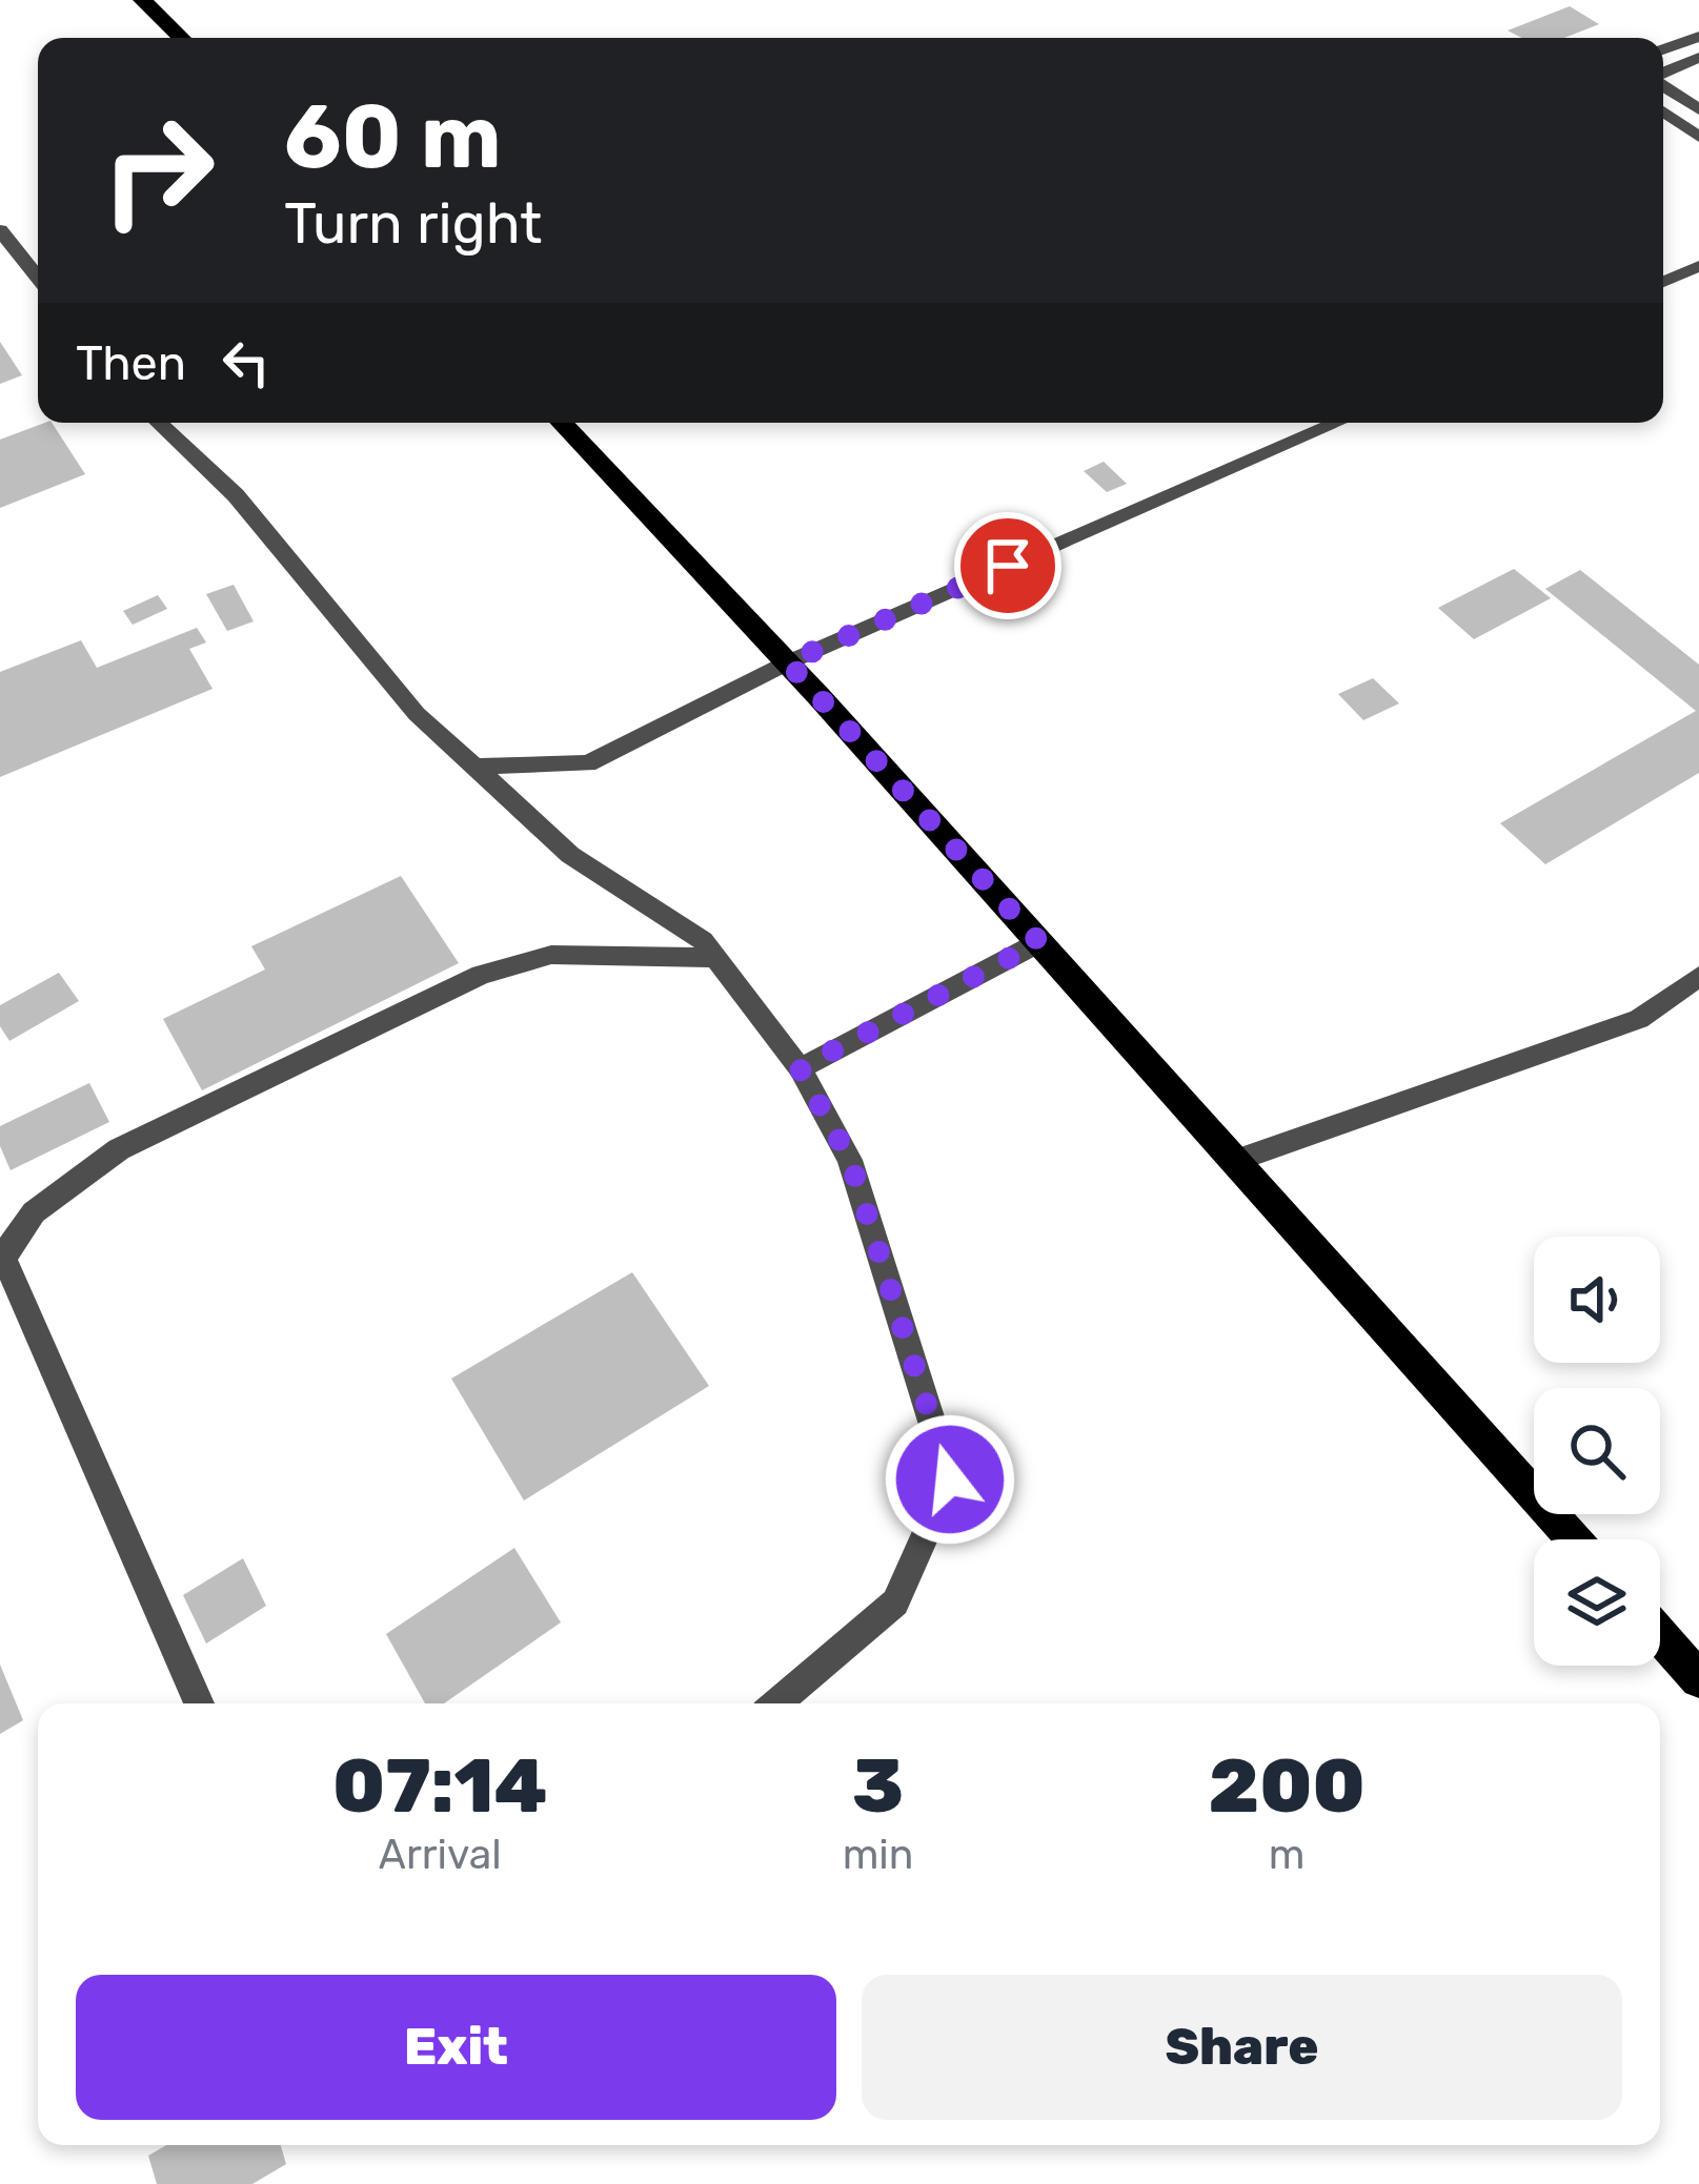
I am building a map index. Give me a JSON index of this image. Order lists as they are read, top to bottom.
{
  "page": {
    "turn": ["60 m", "Turn right"],
    "then": "Then",
    "eta": [
      "07:14",
      "Arrival",
      "3",
      "min",
      "200",
      "m"
    ],
    "buttons": ["Exit", "Share"]
  }
}
